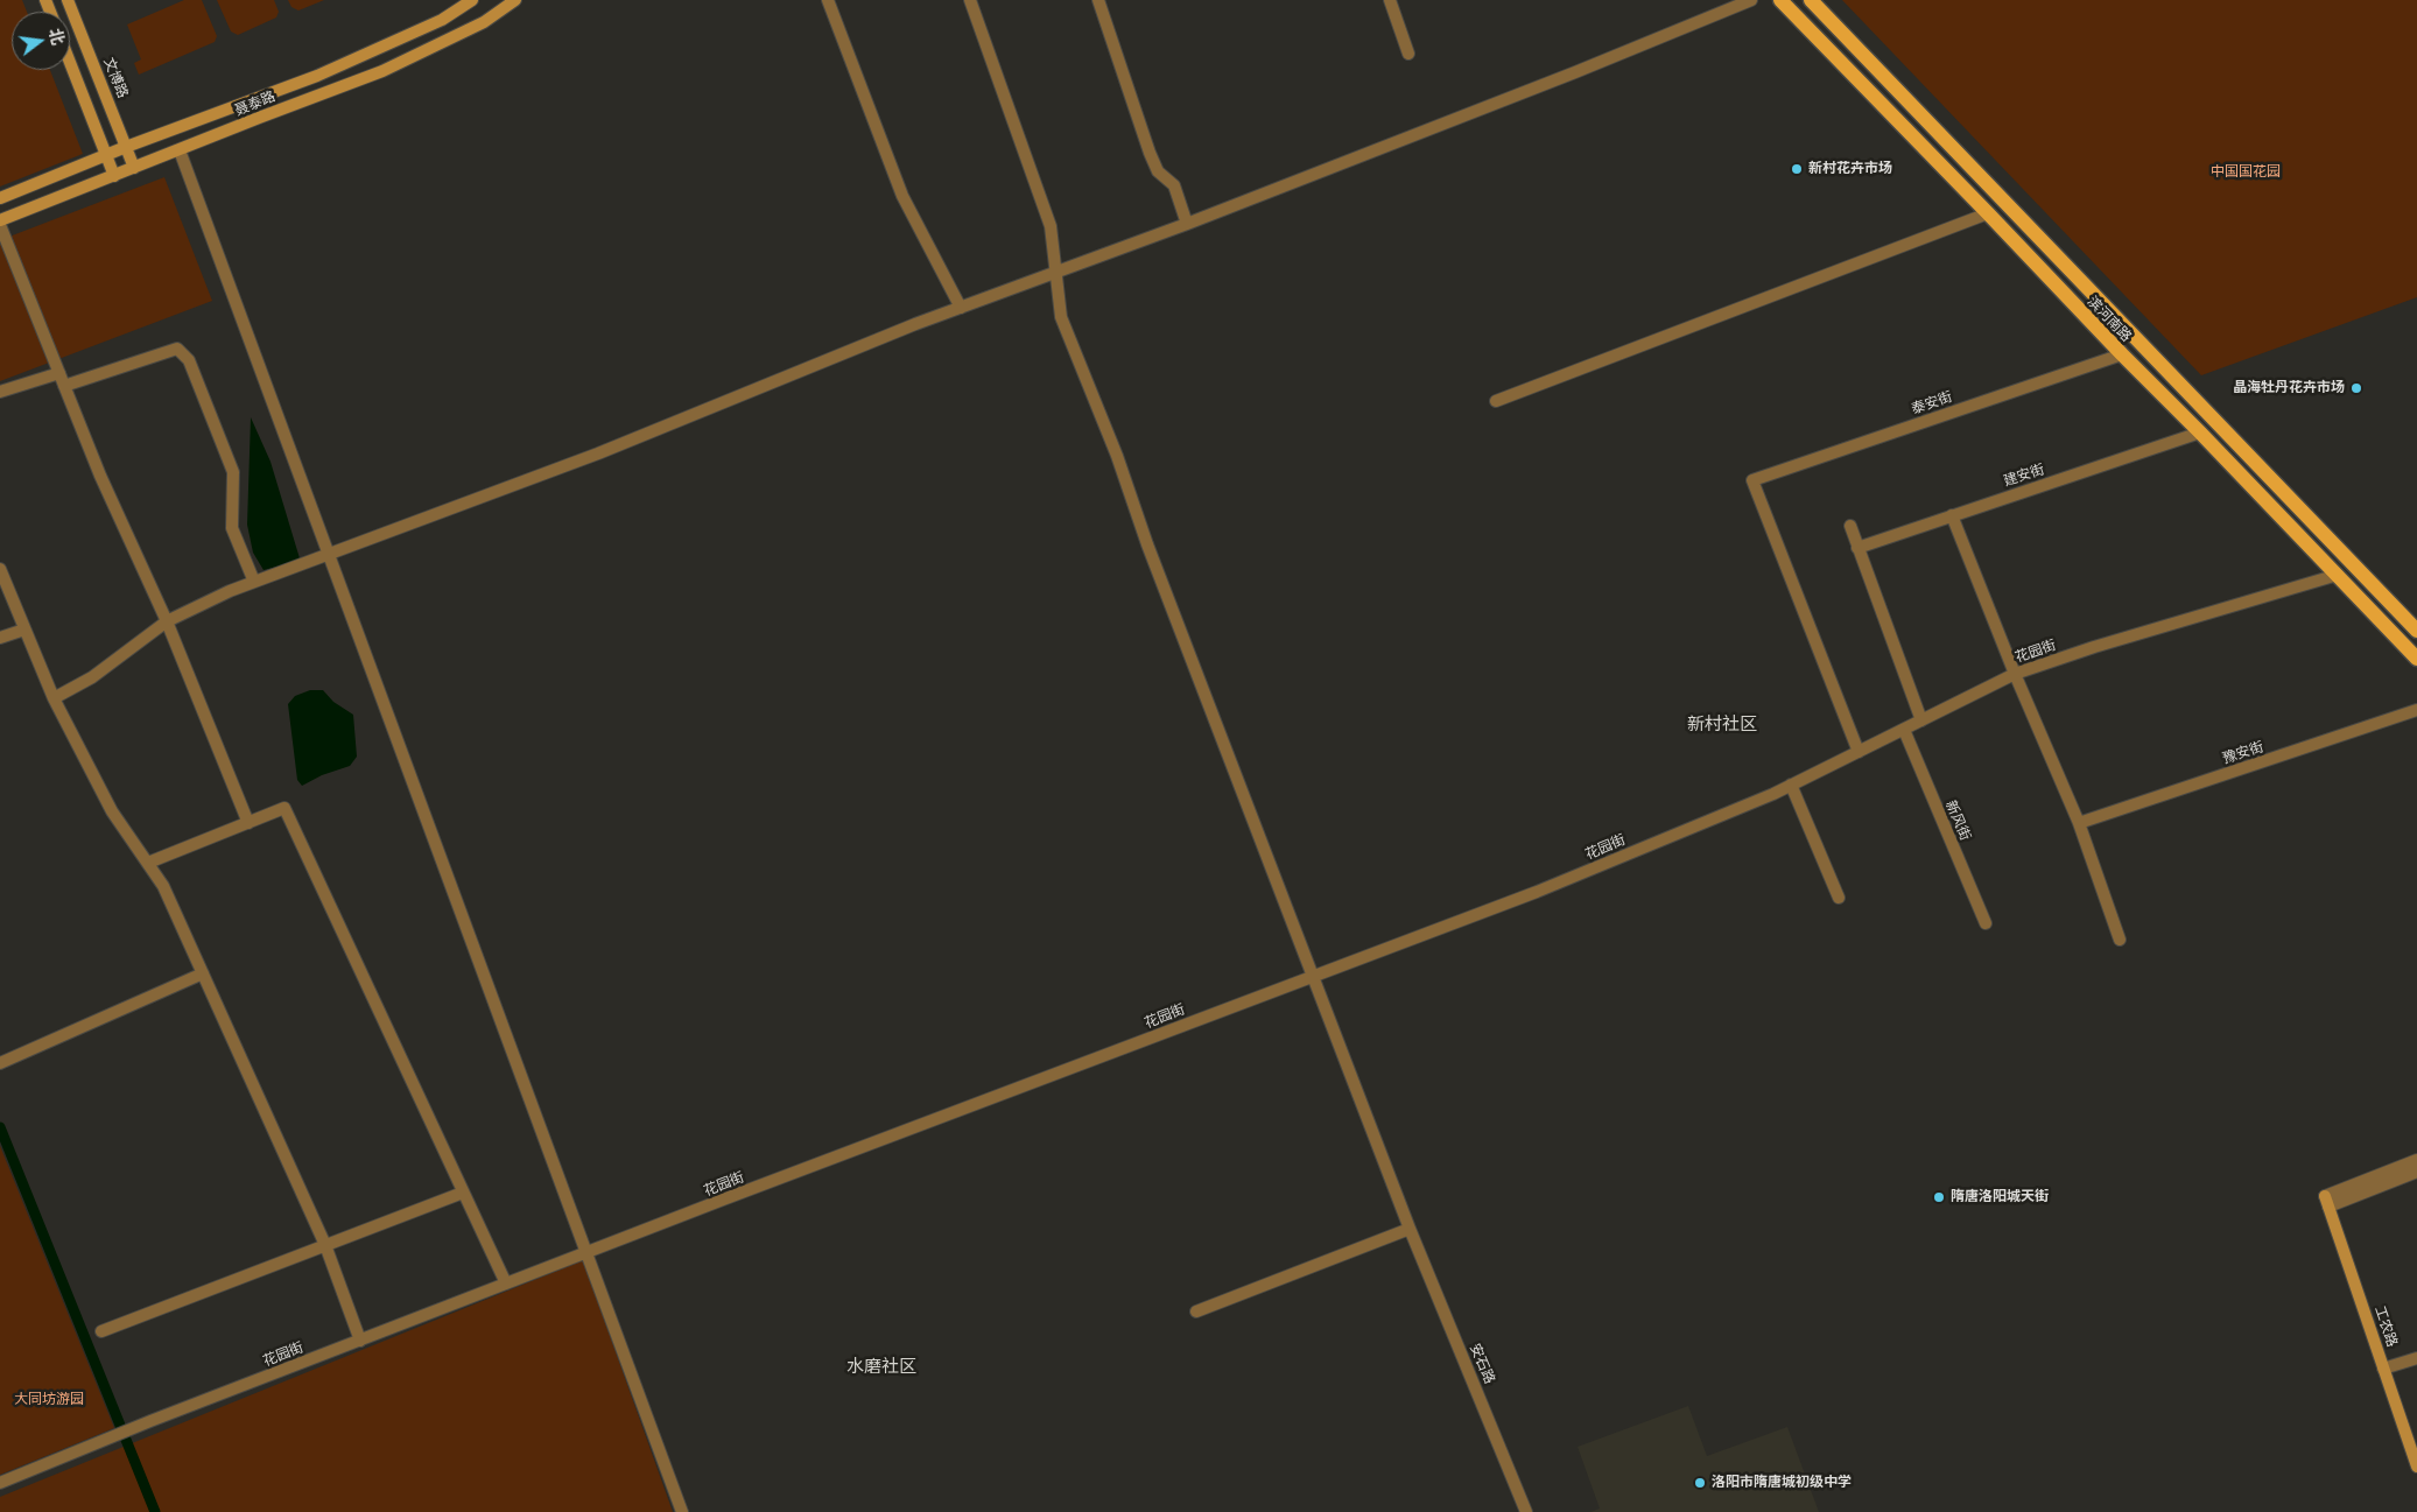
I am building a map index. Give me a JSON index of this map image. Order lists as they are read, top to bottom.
{
  "streets": {
    "main road": [
      "文博路",
      "聂泰路",
      "滨河南路",
      "工农路"
    ],
    "street": [
      "泰安街",
      "建安街",
      "花园街",
      "豫安街",
      "新风街",
      "安石路"
    ]
  },
  "crossings": [
    ["文博路", "聂泰路"],
    ["滨河南路", "泰安街"],
    ["滨河南路", "建安街"],
    ["滨河南路", "花园街"],
    ["泰安街", "花园街"],
    ["花园街", "新风街"],
    ["花园街", "安石路"]
  ],
  "districts": ["新村社区", "水磨社区"],
  "parks": ["中国国花园", "大同坊游园"],
  "places": [
    "新村花卉市场",
    "晶海牡丹花卉市场",
    "隋唐洛阳城天街",
    "洛阳市隋唐城初级中学"
  ],
  "north": "right"
}
